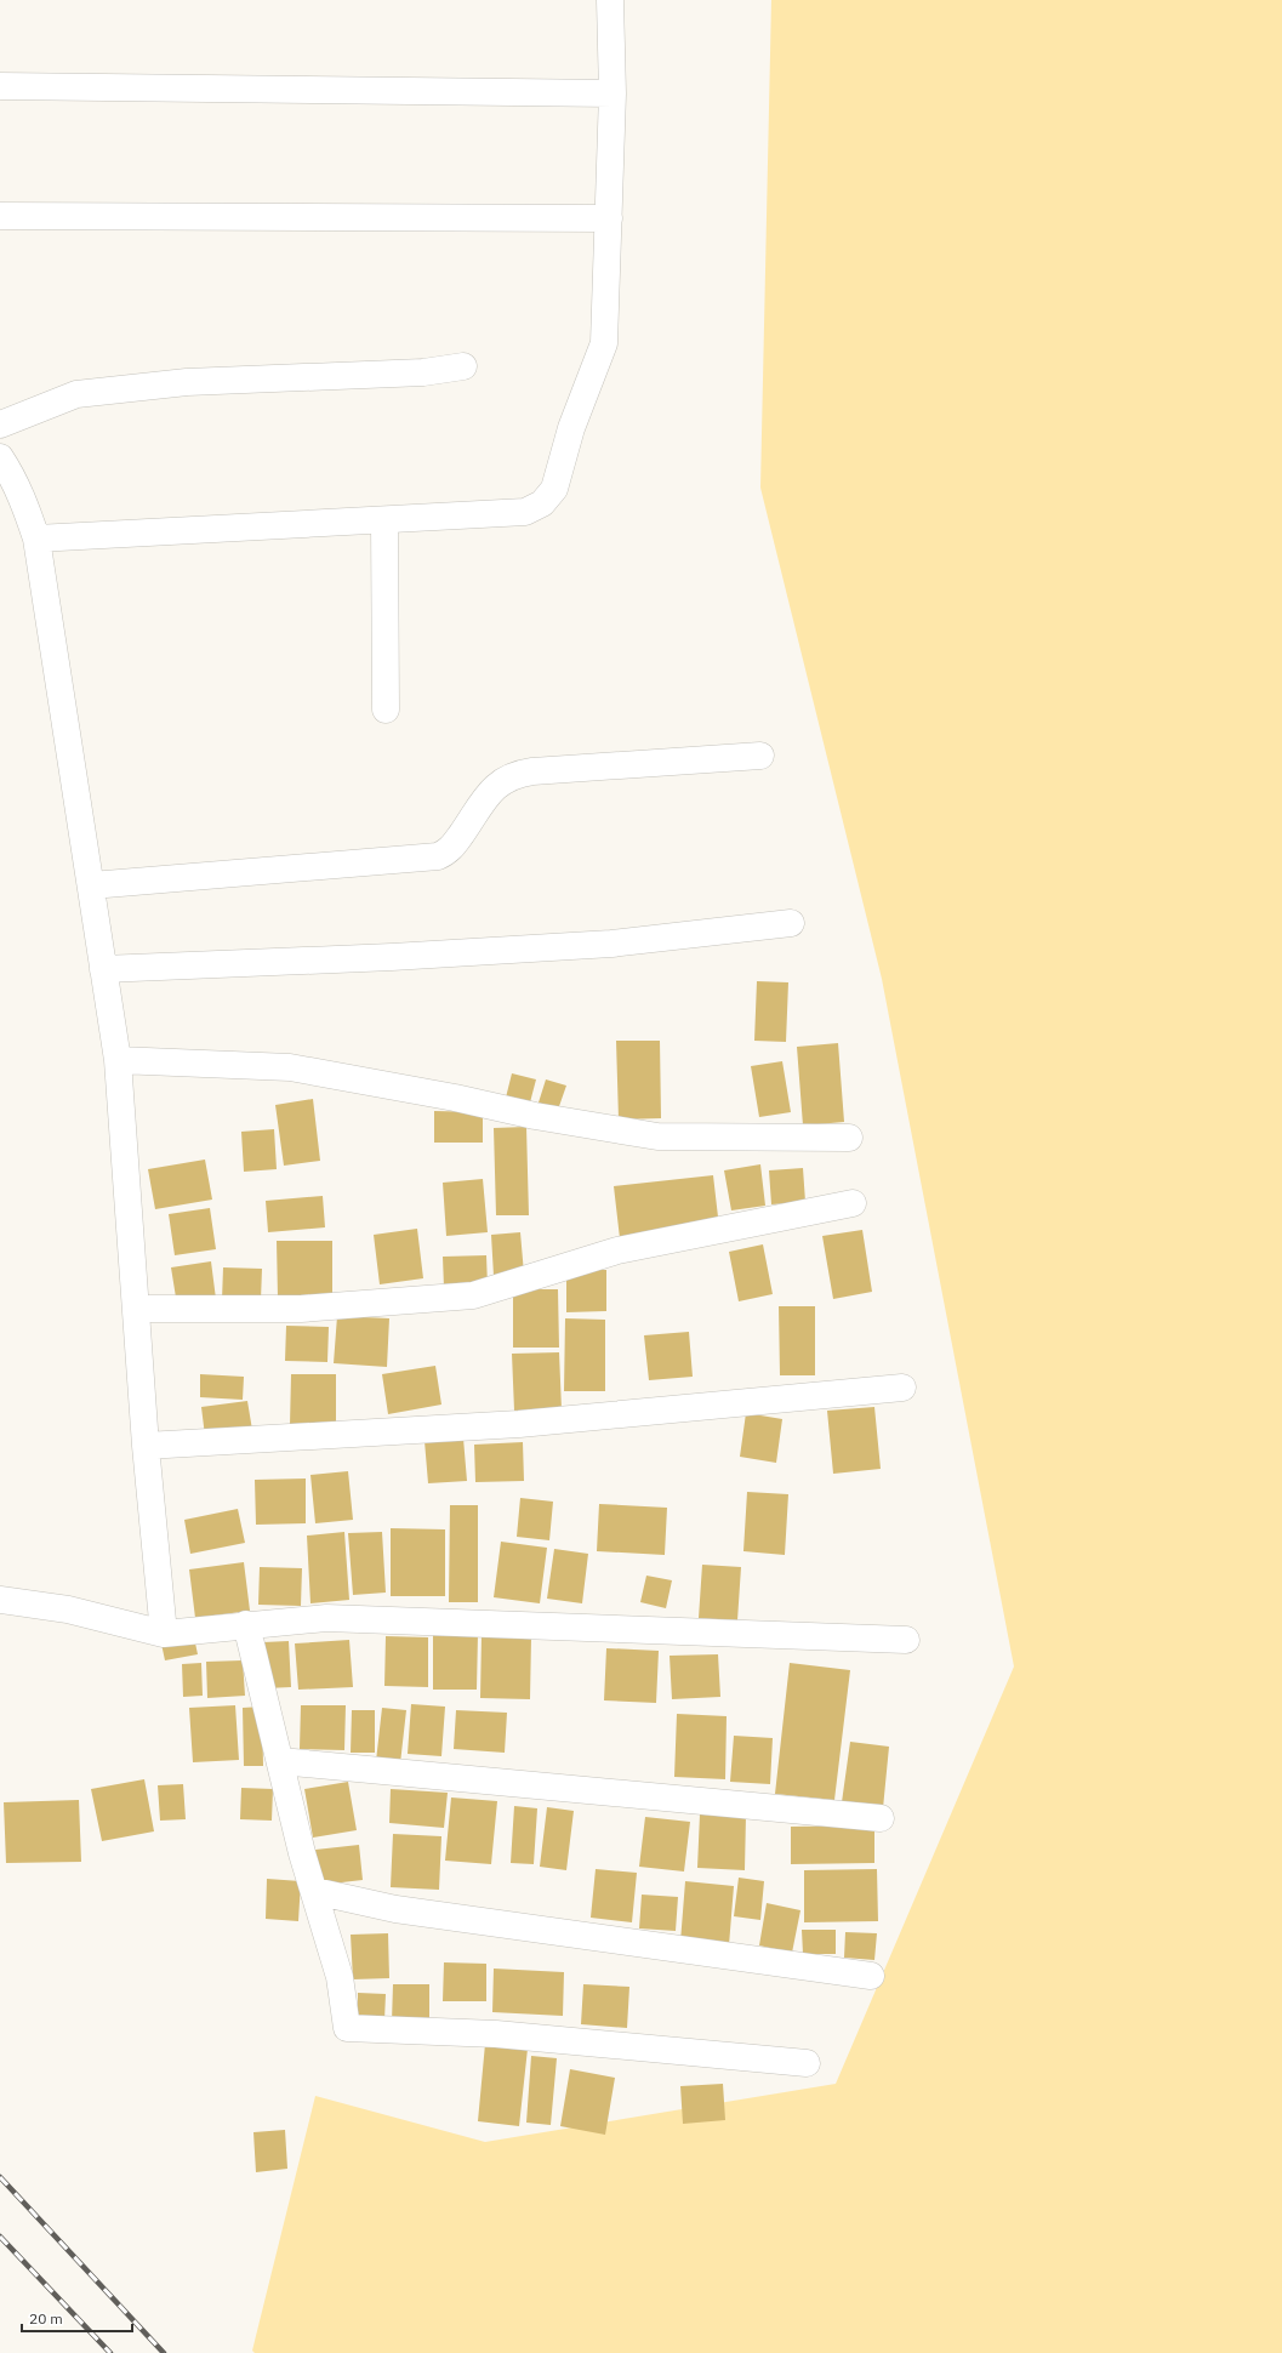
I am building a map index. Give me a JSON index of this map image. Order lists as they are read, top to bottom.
{
  "scale_bar": "20 m"
}
